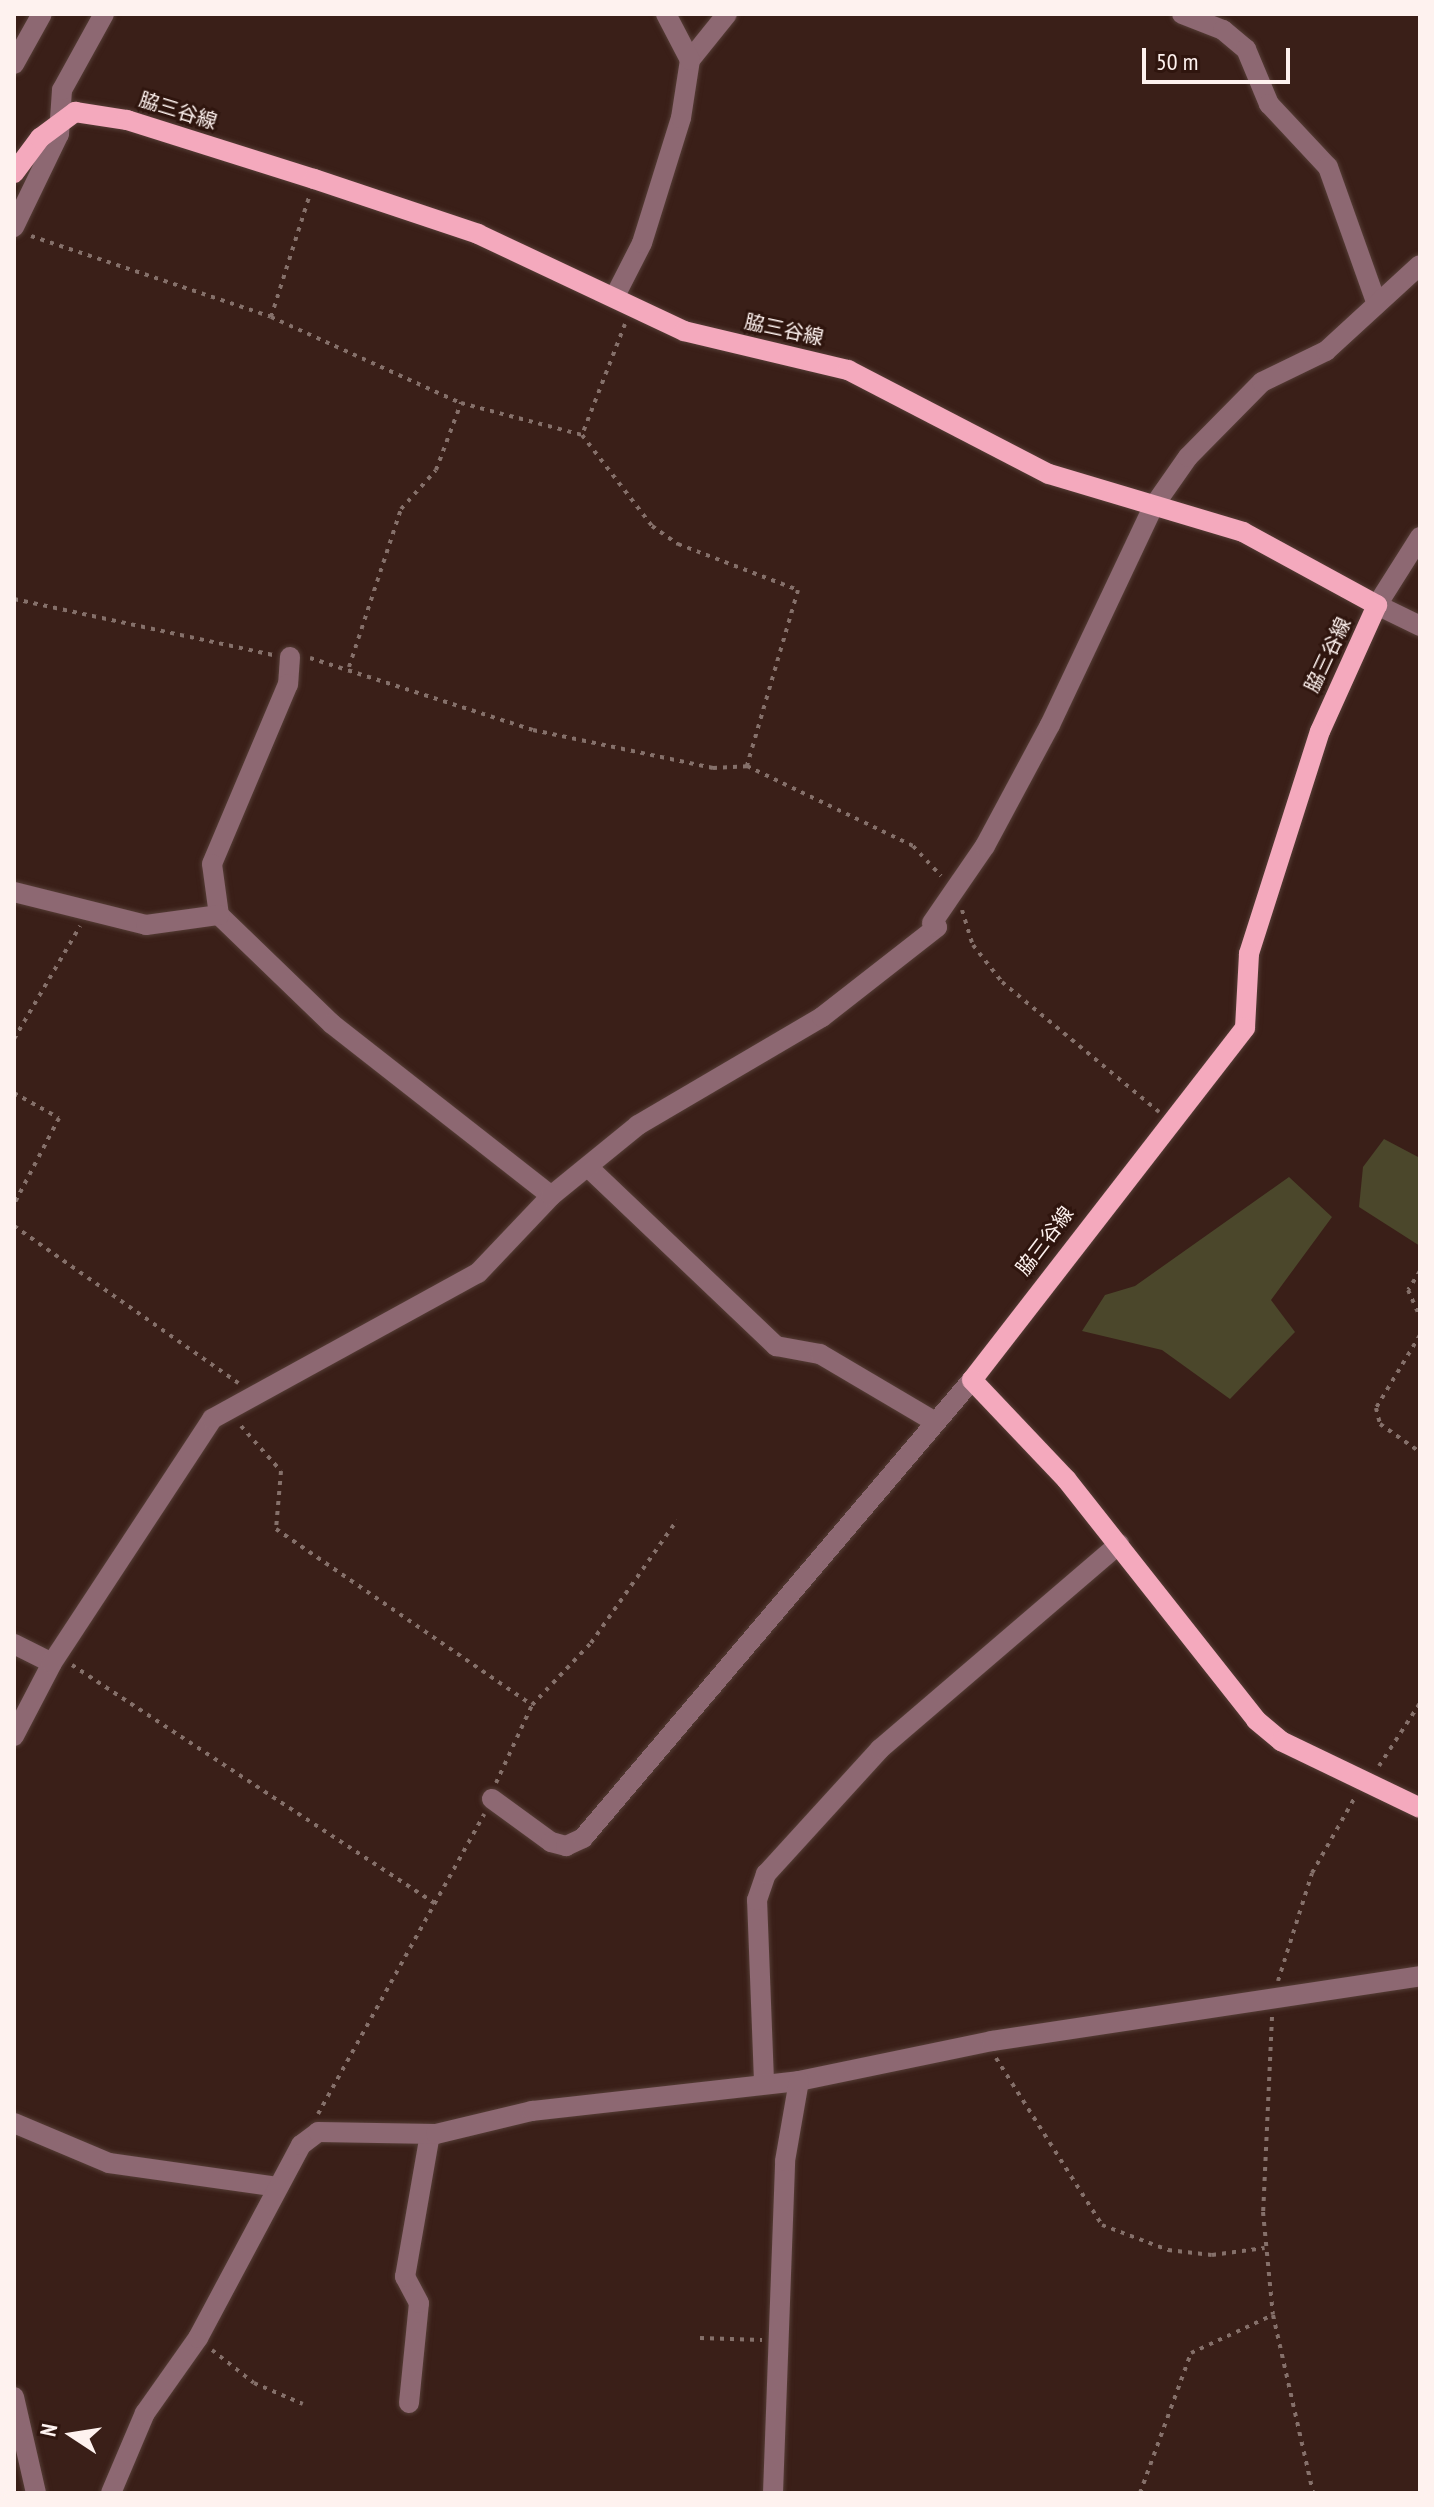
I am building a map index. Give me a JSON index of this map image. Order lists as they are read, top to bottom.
{
  "streets": {
    "main road": ["脇三谷線"]
  },
  "scale_bar": "50 m",
  "north": "left"
}
